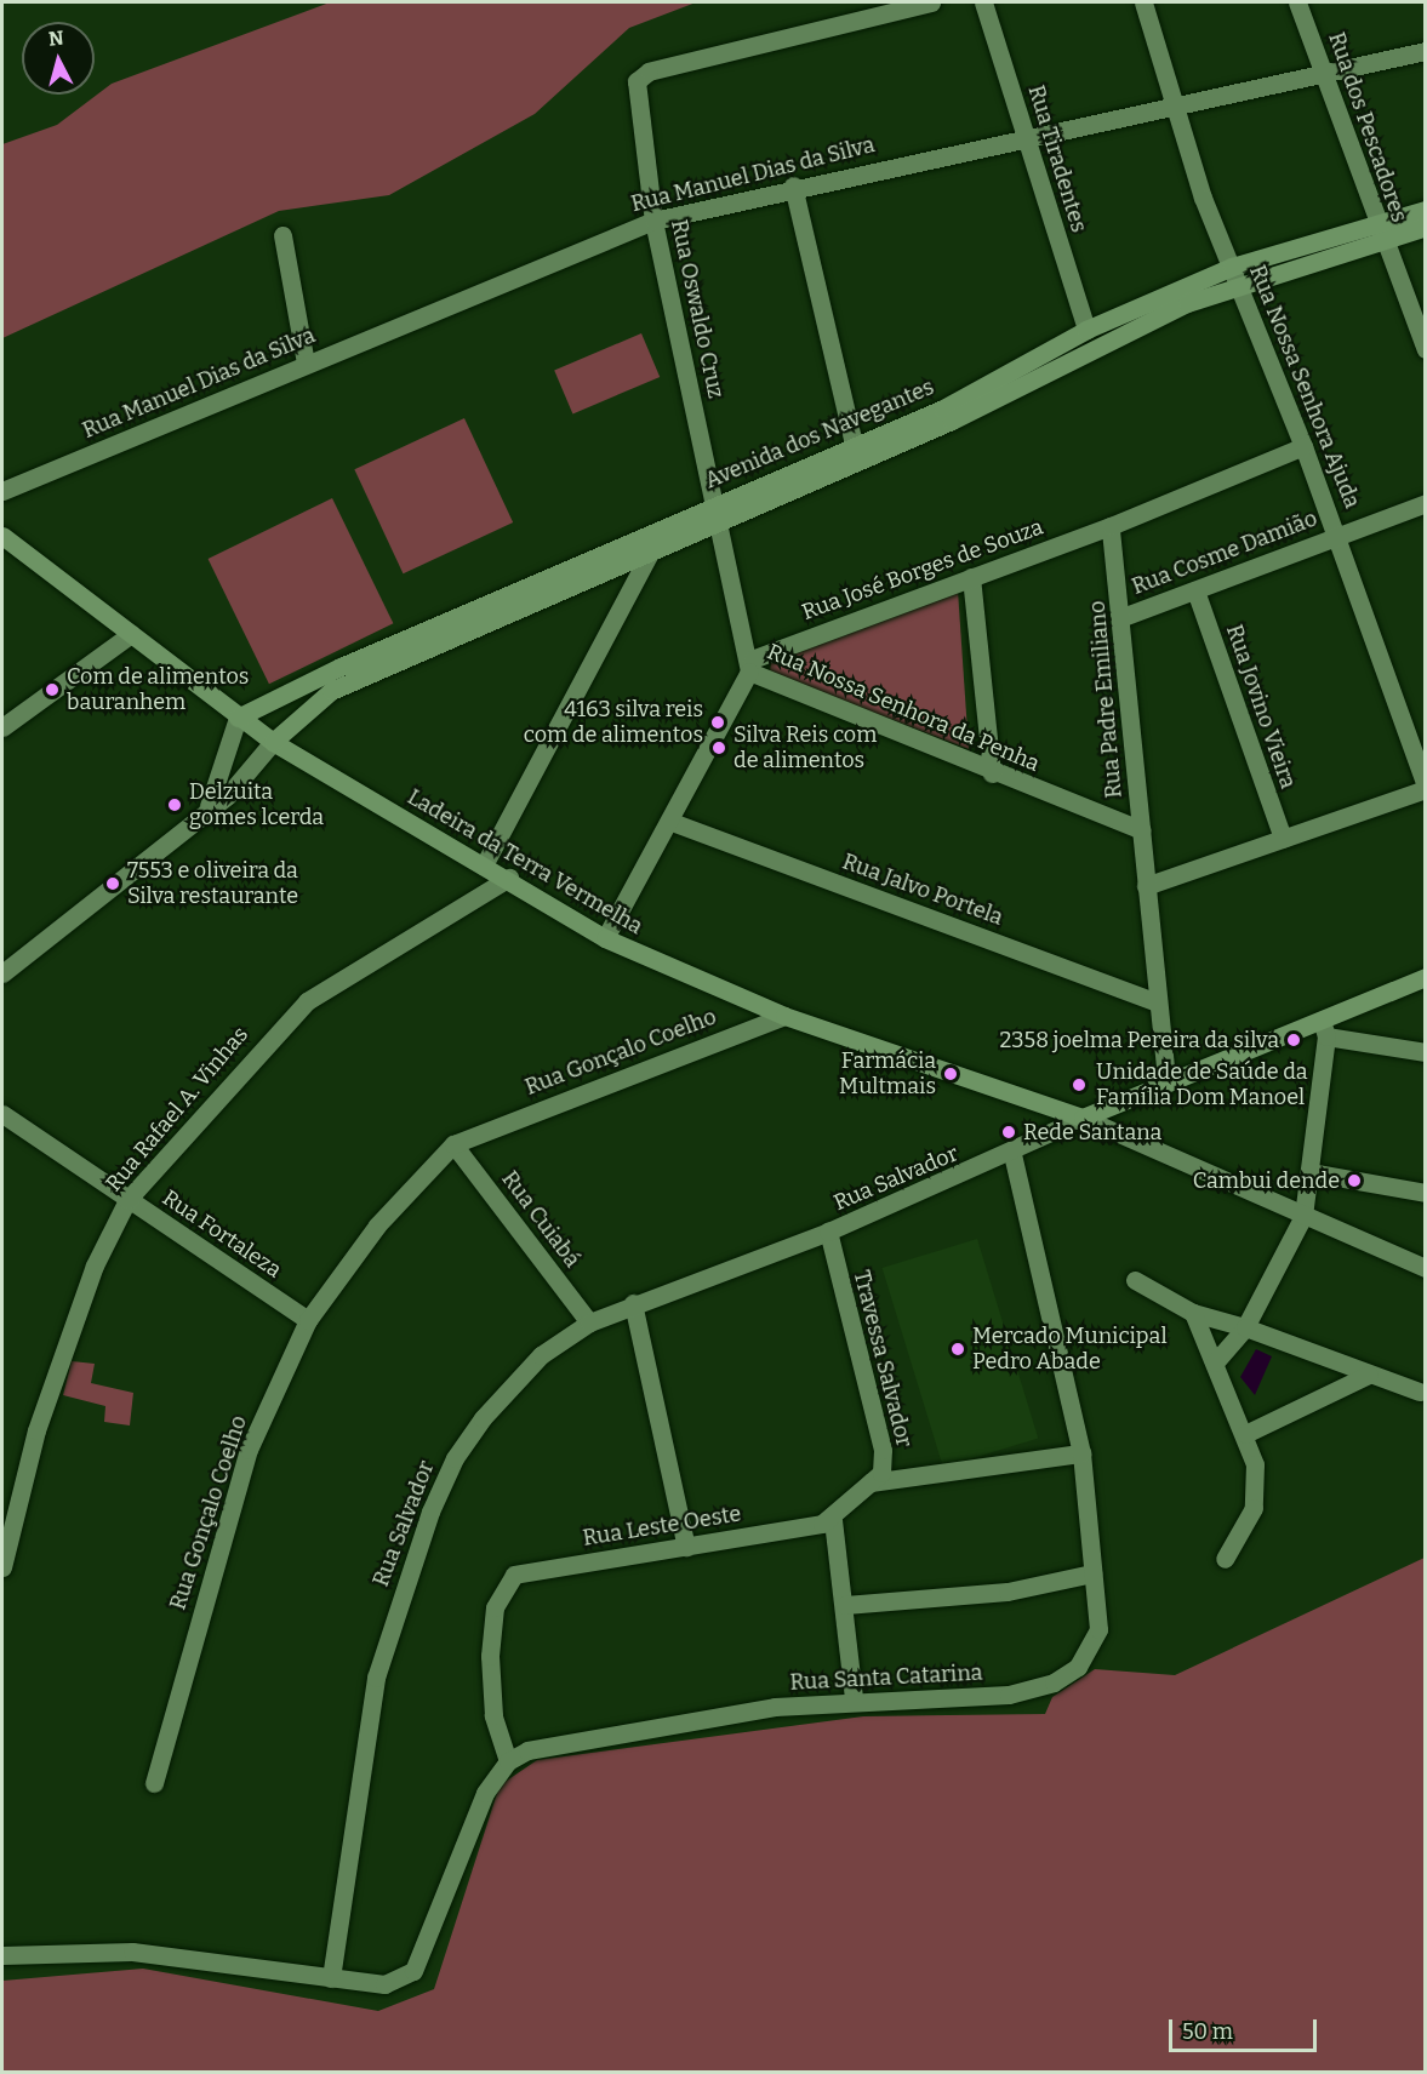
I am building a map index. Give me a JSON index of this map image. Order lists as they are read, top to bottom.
{
  "streets": {
    "main road": ["Avenida dos Navegantes", "Ladeira da Terra Vermelha"],
    "street": [
      "Rua dos Pescadores",
      "Rua Tiradentes",
      "Rua Manuel Dias da Silva",
      "Rua Oswaldo Cruz",
      "Rua Nossa Senhora Ajuda",
      "Rua Cosme Damião",
      "Rua José Borges de Souza",
      "Rua Padre Emiliano",
      "Rua Jovino Vieira",
      "Rua Nossa Senhora da Penha",
      "Rua Jalvo Portela",
      "Rua Gonçalo Coelho",
      "Rua Rafael A. Vinhas",
      "Rua Salvador",
      "Rua Cuiabá",
      "Rua Fortaleza",
      "Travessa Salvador",
      "Rua Leste Oeste",
      "Rua Santa Catarina"
    ]
  },
  "crossings": [
    ["Rua dos Pescadores", "Rua Manuel Dias da Silva"],
    ["Rua dos Pescadores", "Avenida dos Navegantes"],
    ["Rua Tiradentes", "Rua Manuel Dias da Silva"],
    ["Rua Tiradentes", "Avenida dos Navegantes"],
    ["Rua Manuel Dias da Silva", "Rua Oswaldo Cruz"],
    ["Rua Manuel Dias da Silva", "Rua Nossa Senhora Ajuda"],
    ["Rua Oswaldo Cruz", "Avenida dos Navegantes"],
    ["Rua Oswaldo Cruz", "Rua Nossa Senhora da Penha"],
    ["Rua Nossa Senhora Ajuda", "Avenida dos Navegantes"],
    ["Rua Nossa Senhora Ajuda", "Rua Cosme Damião"],
    ["Avenida dos Navegantes", "Rua Nossa Senhora da Penha"],
    ["Avenida dos Navegantes", "Ladeira da Terra Vermelha"],
    ["Rua Cosme Damião", "Rua Padre Emiliano"],
    ["Rua Cosme Damião", "Rua Jovino Vieira"],
    ["Rua José Borges de Souza", "Rua Padre Emiliano"],
    ["Rua José Borges de Souza", "Rua Nossa Senhora da Penha"],
    ["Rua Padre Emiliano", "Rua Nossa Senhora da Penha"],
    ["Rua Padre Emiliano", "Rua Jalvo Portela"],
    ["Ladeira da Terra Vermelha", "Rua Gonçalo Coelho"],
    ["Ladeira da Terra Vermelha", "Rua Rafael A. Vinhas"],
    ["Ladeira da Terra Vermelha", "Rua Salvador"],
    ["Rua Gonçalo Coelho", "Rua Cuiabá"],
    ["Rua Gonçalo Coelho", "Rua Fortaleza"],
    ["Rua Rafael A. Vinhas", "Rua Fortaleza"],
    ["Rua Salvador", "Rua Cuiabá"],
    ["Rua Salvador", "Travessa Salvador"],
    ["Rua Salvador", "Rua Santa Catarina"],
    ["Travessa Salvador", "Rua Leste Oeste"],
    ["Rua Leste Oeste", "Rua Santa Catarina"]
  ],
  "places": [
    "Com de alimentos bauranhem",
    "4163 silva reis com de alimentos",
    "Silva Reis com de alimentos",
    "Delzuita gomes lcerda",
    "7553 e oliveira da Silva restaurante",
    "2358 joelma Pereira da silva",
    "Farmácia Multmais",
    "Unidade de Saúde da Família Dom Manoel",
    "Rede Santana",
    "Cambui dende",
    "Mercado Municipal Pedro Abade"
  ],
  "scale_bar": "50 m",
  "north": "top"
}
